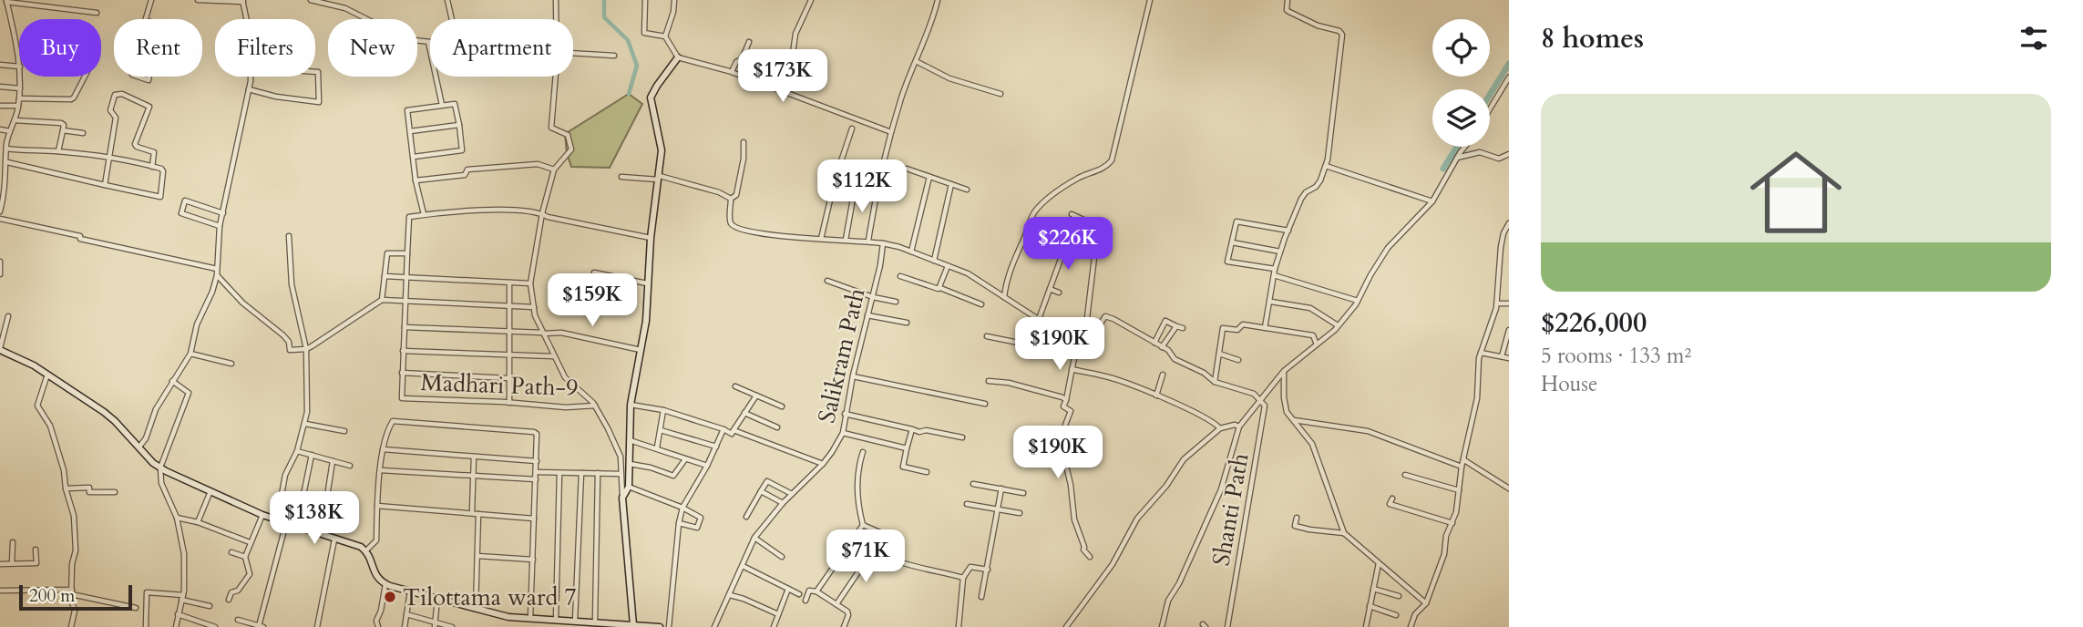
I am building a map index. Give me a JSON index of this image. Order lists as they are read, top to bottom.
{
  "streets": {
    "street": ["Salikram Path", "Madhari Path-9", "Shanti Path"]
  },
  "places": ["Tilottama ward 7"],
  "scale_bar": "200 m",
  "page": {
    "heading": "8 homes",
    "chip": [
      "Buy",
      "Rent",
      "Filters",
      "New",
      "Apartment"
    ],
    "price": [
      "$173K",
      "$112K",
      "$226K",
      "$159K",
      "$190K",
      "$190K",
      "$138K",
      "$71K"
    ],
    "list": [
      {
        "name": "$226,000",
        "note": "5 rooms · 133 m² · House"
      }
    ],
    "scale": "200 m"
  }
}
